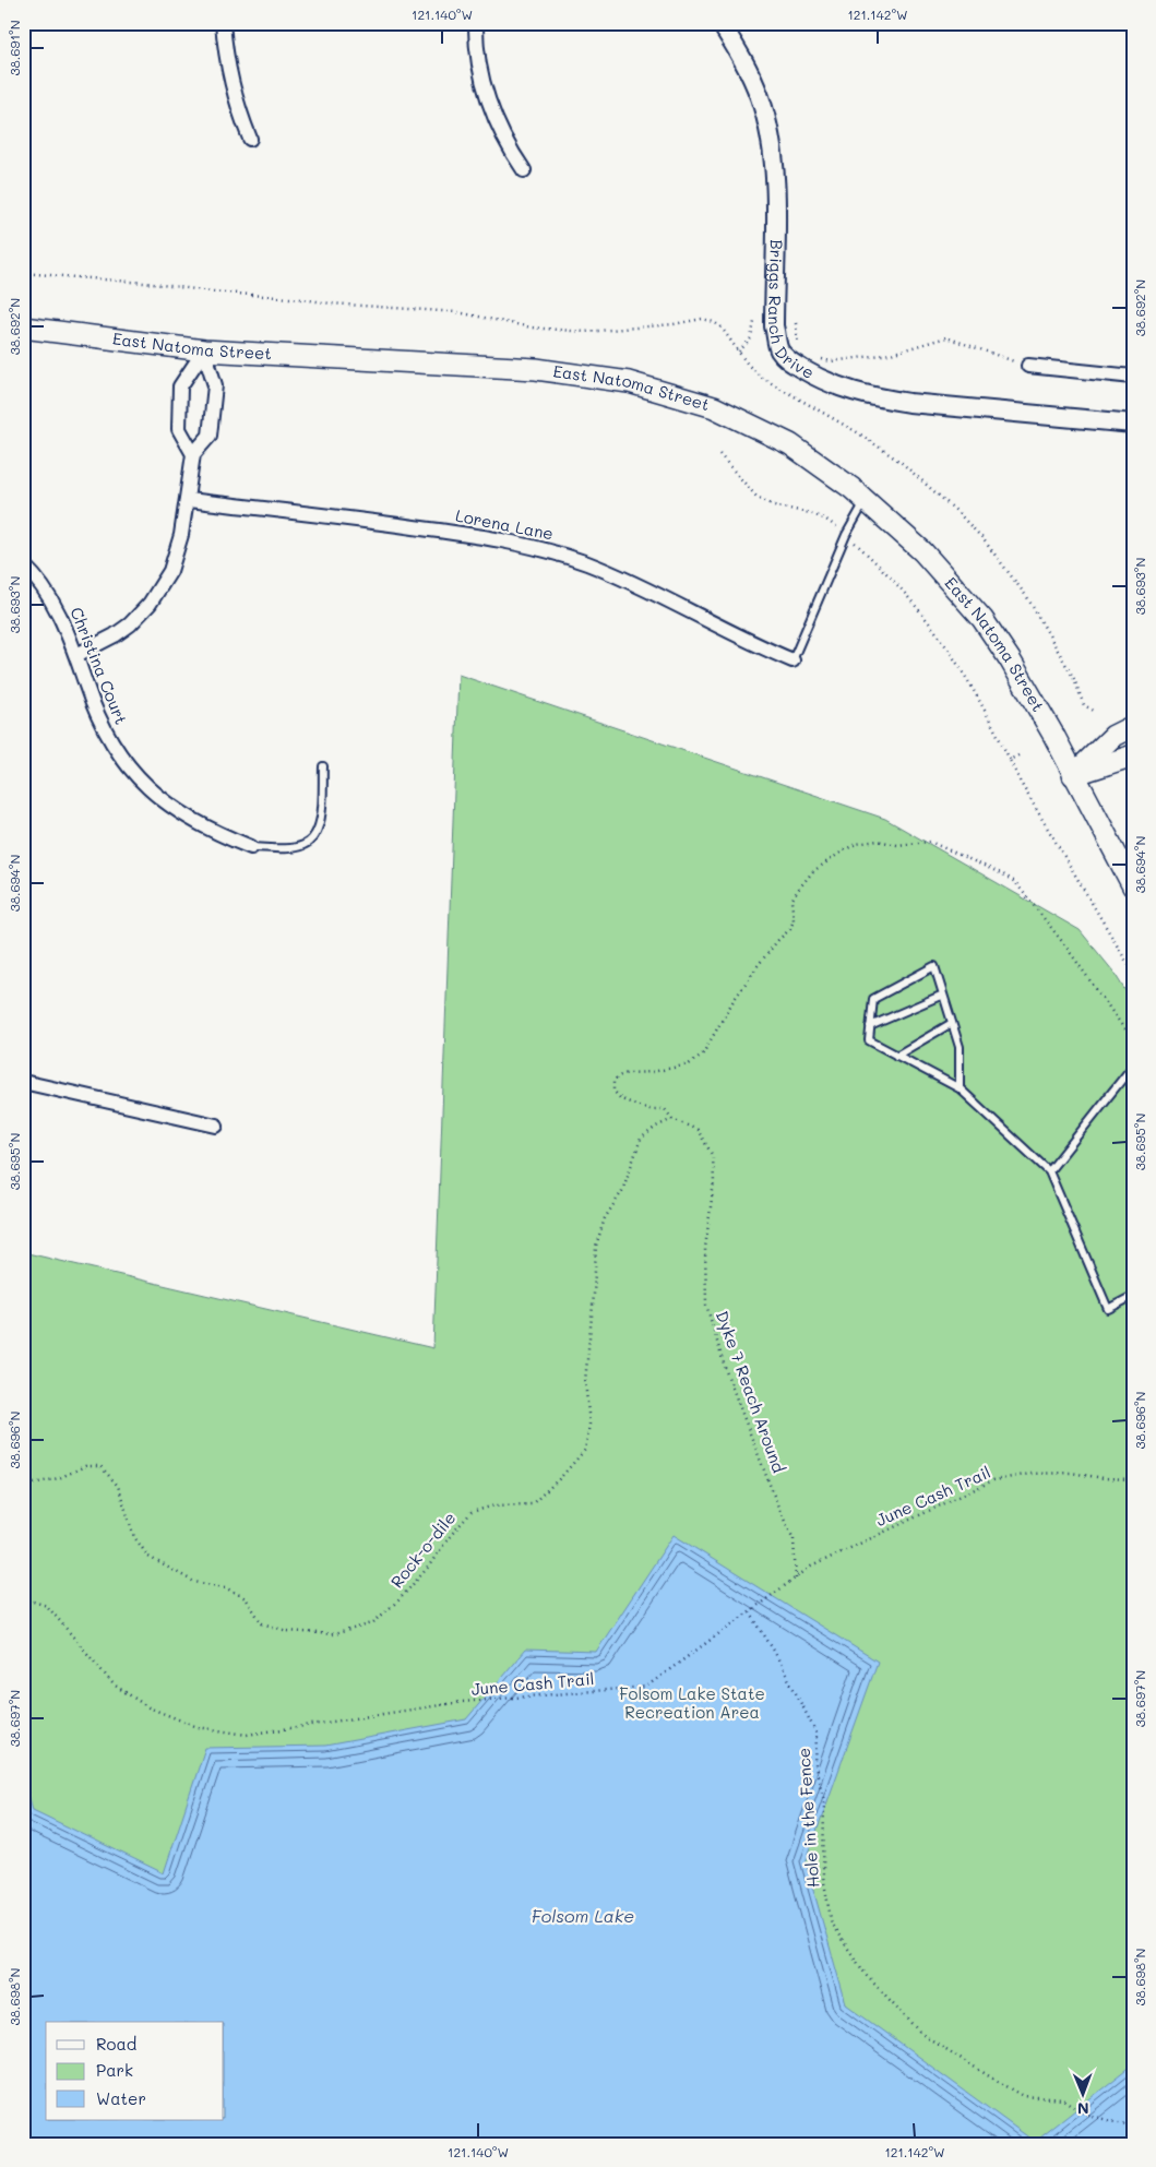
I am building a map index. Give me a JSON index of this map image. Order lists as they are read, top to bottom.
{
  "streets": {
    "main road": ["East Natoma Street"],
    "street": ["Briggs Ranch Drive", "Lorena Lane", "Christina Court"],
    "path": [
      "Dyke 7 Reach Around",
      "June Cash Trail",
      "Rock-o-dile",
      "Hole in the Fence"
    ]
  },
  "crossings": [
    ["Dyke 7 Reach Around", "June Cash Trail"],
    ["Dyke 7 Reach Around", "Rock-o-dile"],
    ["June Cash Trail", "Hole in the Fence"]
  ],
  "water": ["Folsom Lake"],
  "parks": ["Folsom Lake State Recreation Area"],
  "legend": ["Road", "Park", "Water"],
  "north": "bottom",
  "coordinates": [
    "121.140°W",
    "121.142°W",
    "38.691°N",
    "38.692°N",
    "38.693°N",
    "38.694°N",
    "38.695°N",
    "38.696°N",
    "38.697°N",
    "38.698°N"
  ]
}
